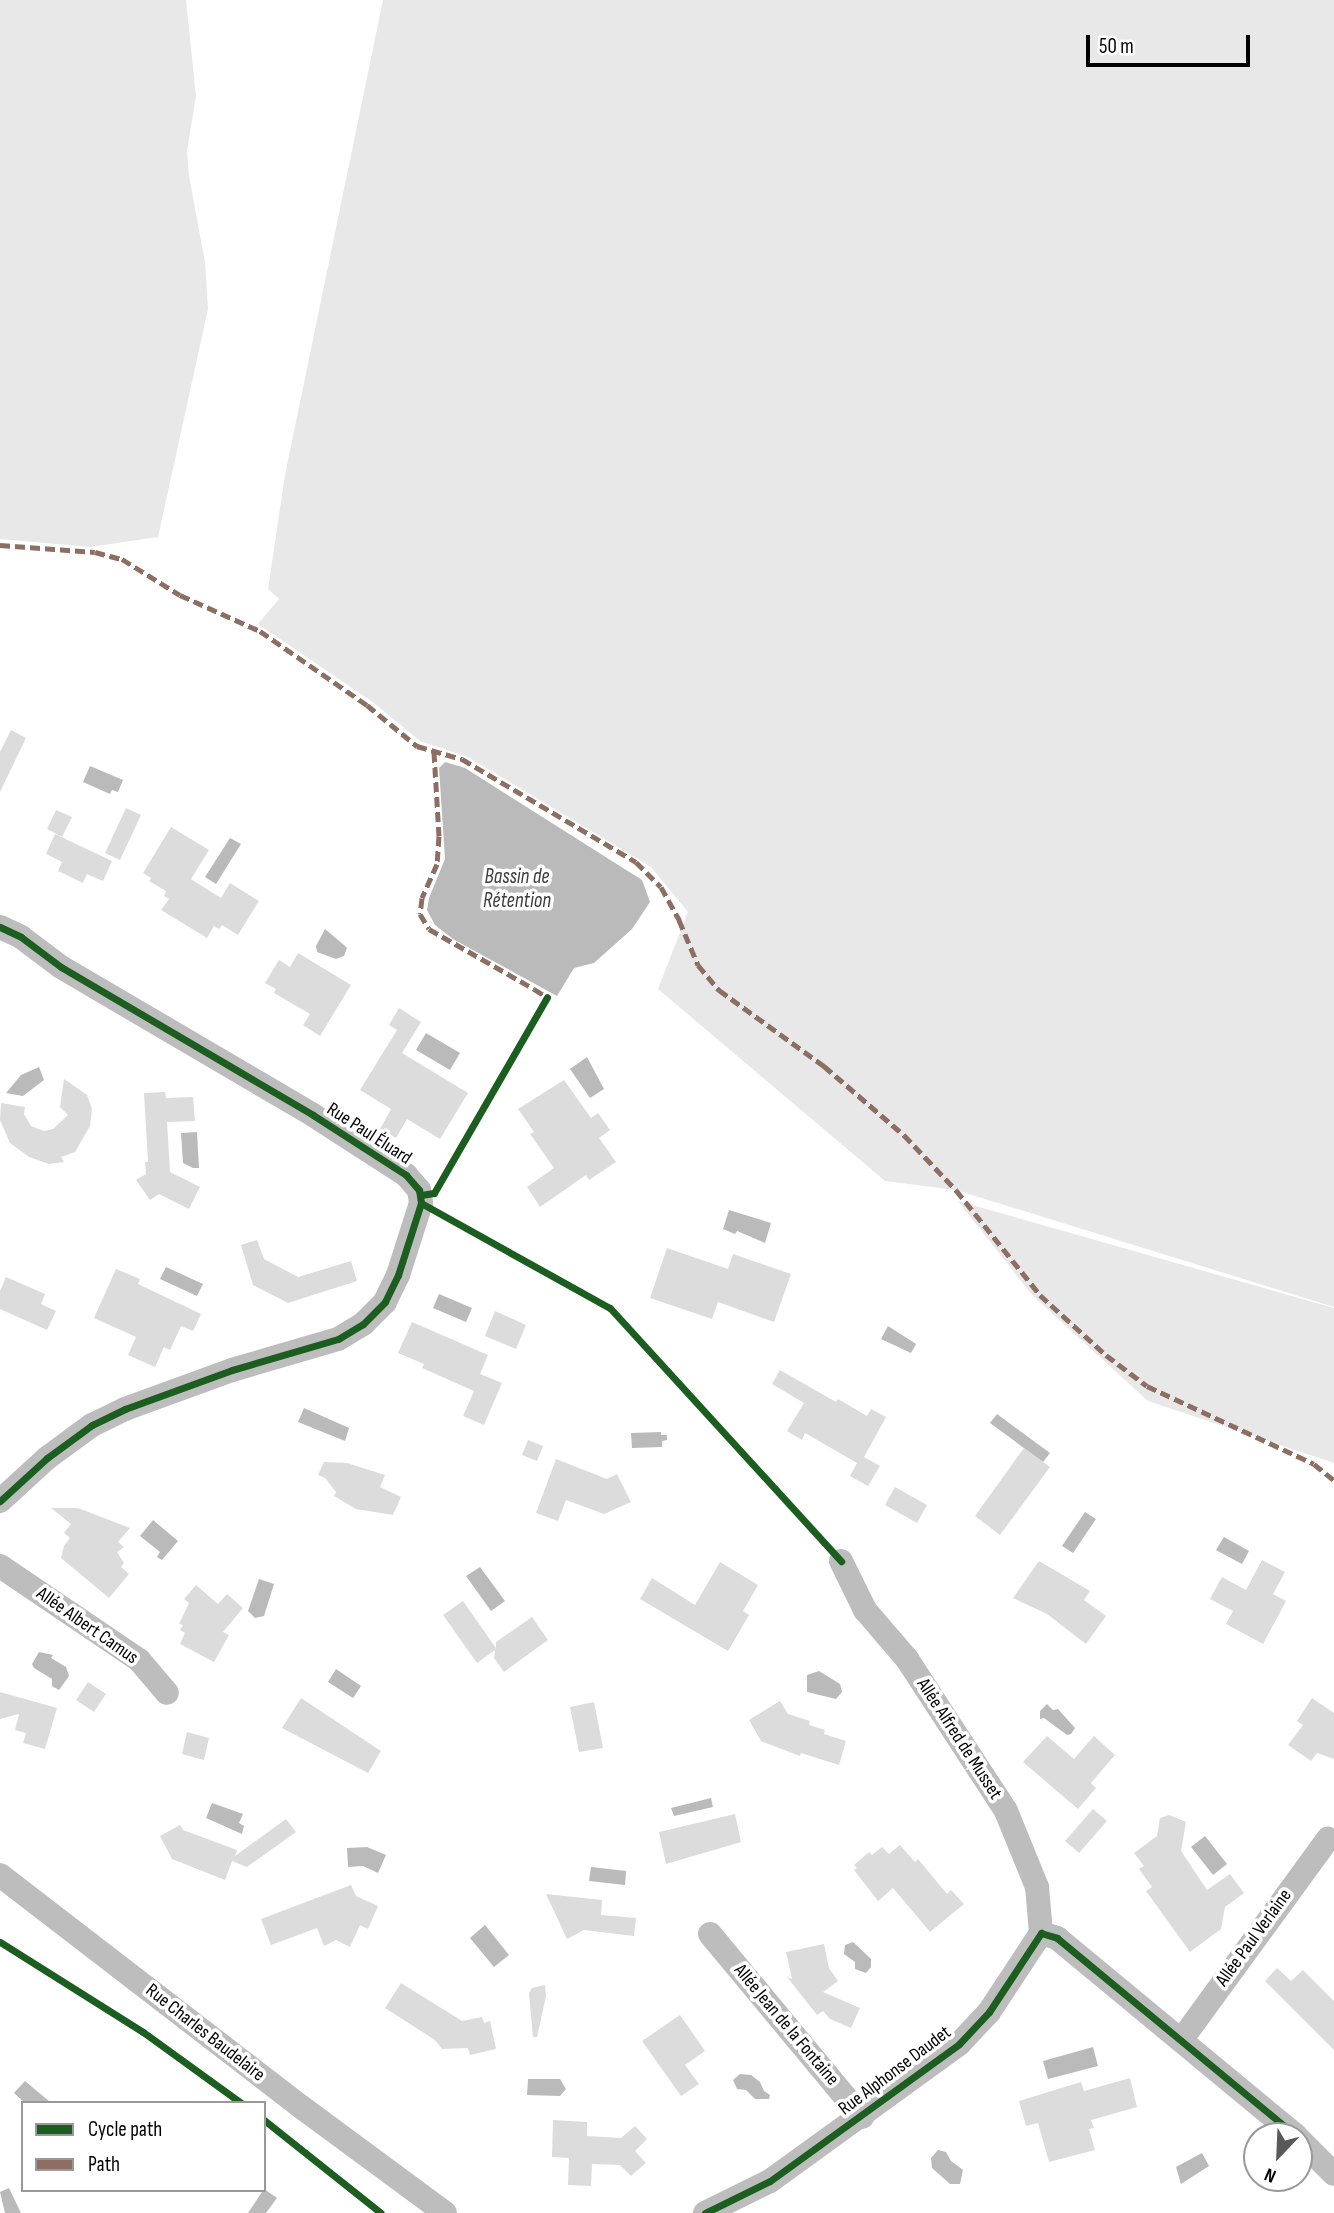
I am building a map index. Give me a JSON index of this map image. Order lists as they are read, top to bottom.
{
  "streets": {
    "street": [
      "Rue Paul Éluard",
      "Allée Albert Camus",
      "Allée Alfred de Musset",
      "Allée Paul Verlaine",
      "Allée Jean de la Fontaine",
      "Rue Charles Baudelaire",
      "Rue Alphonse Daudet"
    ]
  },
  "crossings": [
    ["Allée Alfred de Musset", "Rue Alphonse Daudet"],
    ["Allée Jean de la Fontaine", "Rue Alphonse Daudet"]
  ],
  "water": ["Bassin de Rétention"],
  "legend": ["Cycle path", "Path"],
  "scale_bar": "50 m",
  "north": "bottom left"
}
